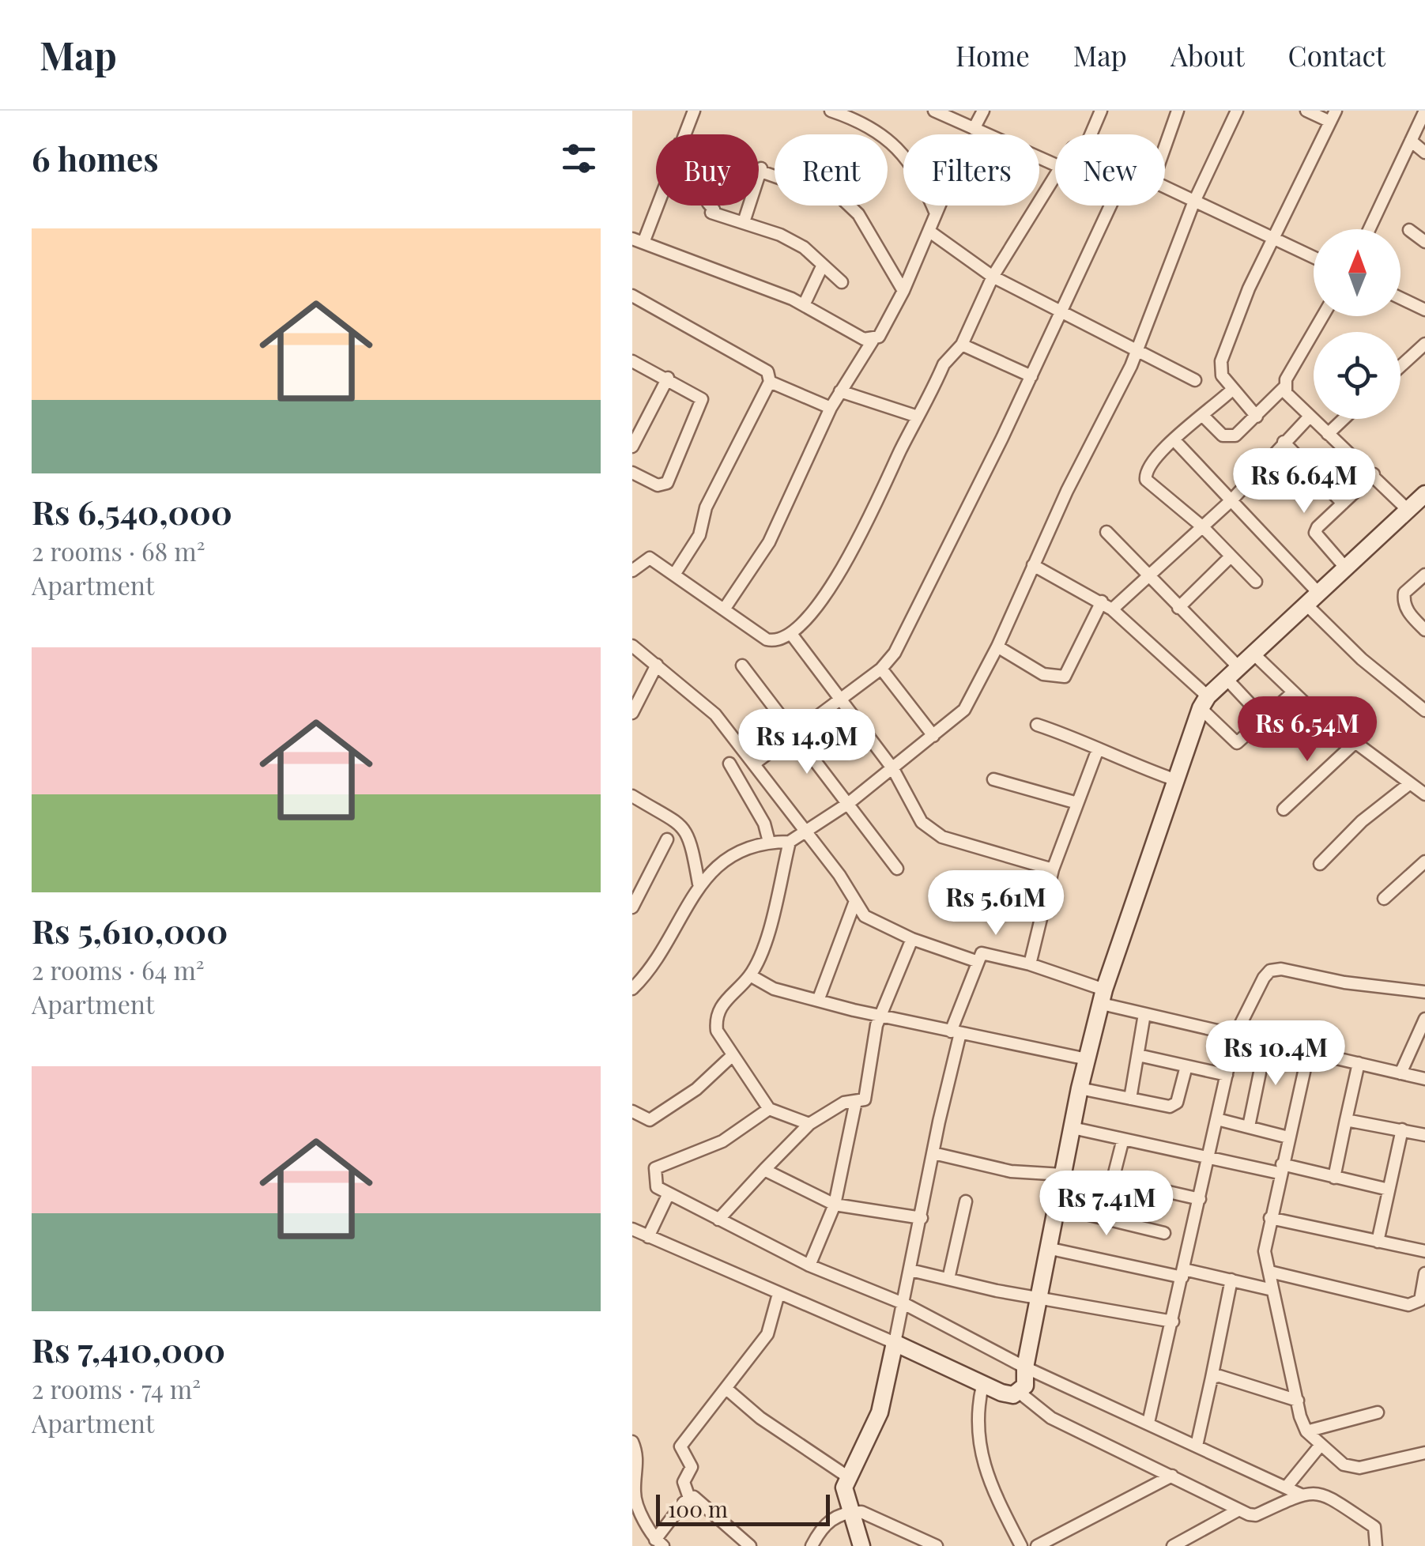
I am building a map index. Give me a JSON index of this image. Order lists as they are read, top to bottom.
{
  "scale_bar": "100 m",
  "north": "top",
  "page": {
    "header": "Map",
    "nav": [
      "Home",
      "Map",
      "About",
      "Contact"
    ],
    "heading": "6 homes",
    "chip": [
      "Buy",
      "Rent",
      "Filters",
      "New"
    ],
    "list": [
      {
        "name": "Rs 6,540,000",
        "note": "2 rooms · 68 m² · Apartment"
      },
      {
        "name": "Rs 5,610,000",
        "note": "2 rooms · 64 m² · Apartment"
      },
      {
        "name": "Rs 7,410,000",
        "note": "2 rooms · 74 m² · Apartment"
      }
    ],
    "price": [
      "Rs 6.64M",
      "Rs 6.54M",
      "Rs 14.9M",
      "Rs 5.61M",
      "Rs 10.4M",
      "Rs 7.41M"
    ],
    "scale": "100 m"
  }
}
